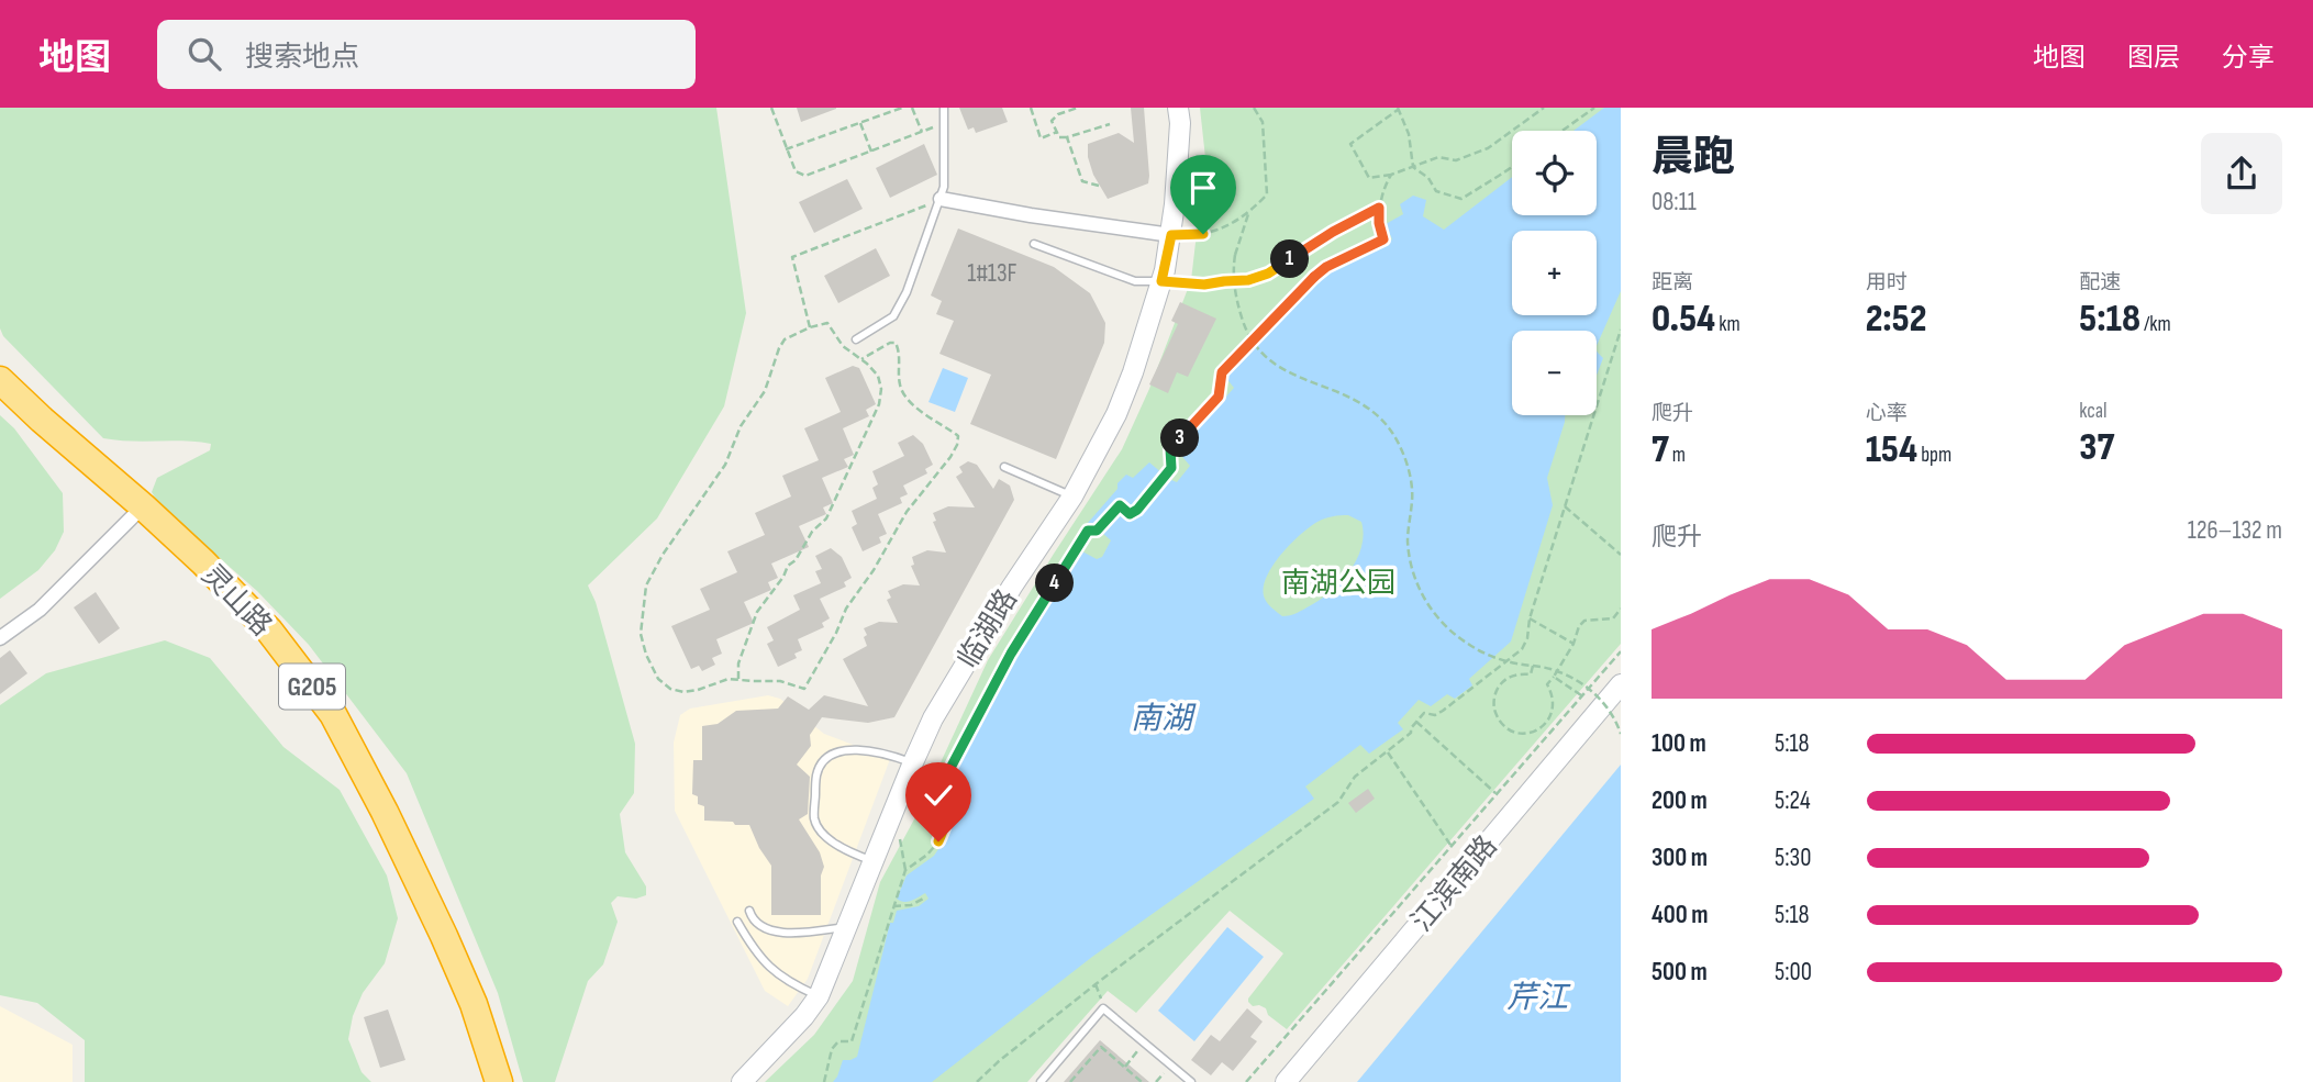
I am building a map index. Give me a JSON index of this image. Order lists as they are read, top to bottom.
{
  "streets": {
    "highway": ["灵山路", "G205"],
    "street": ["临湖路", "江滨南路"]
  },
  "water": ["南湖", "芹江"],
  "parks": ["南湖公园"],
  "house_numbers": ["1#13F"],
  "page": {
    "header": "地图",
    "search": "搜索地点",
    "nav": ["地图", "图层", "分享"],
    "heading": ["晨跑", "08:11"],
    "map_buttons": ["+", "−"],
    "stats": [
      ["距离", "0.54 km"],
      ["用时", "2:52"],
      ["配速", "5:18 /km"],
      ["爬升", "7 m"],
      ["心率", "154 bpm"],
      ["kcal", "37"]
    ],
    "pins": ["1", "3", "4"],
    "chart": ["爬升", "126–132 m"],
    "list": [
      {
        "name": "100 m",
        "note": "5:18"
      },
      {
        "name": "200 m",
        "note": "5:24"
      },
      {
        "name": "300 m",
        "note": "5:30"
      },
      {
        "name": "400 m",
        "note": "5:18"
      },
      {
        "name": "500 m",
        "note": "5:00"
      }
    ]
  }
}
